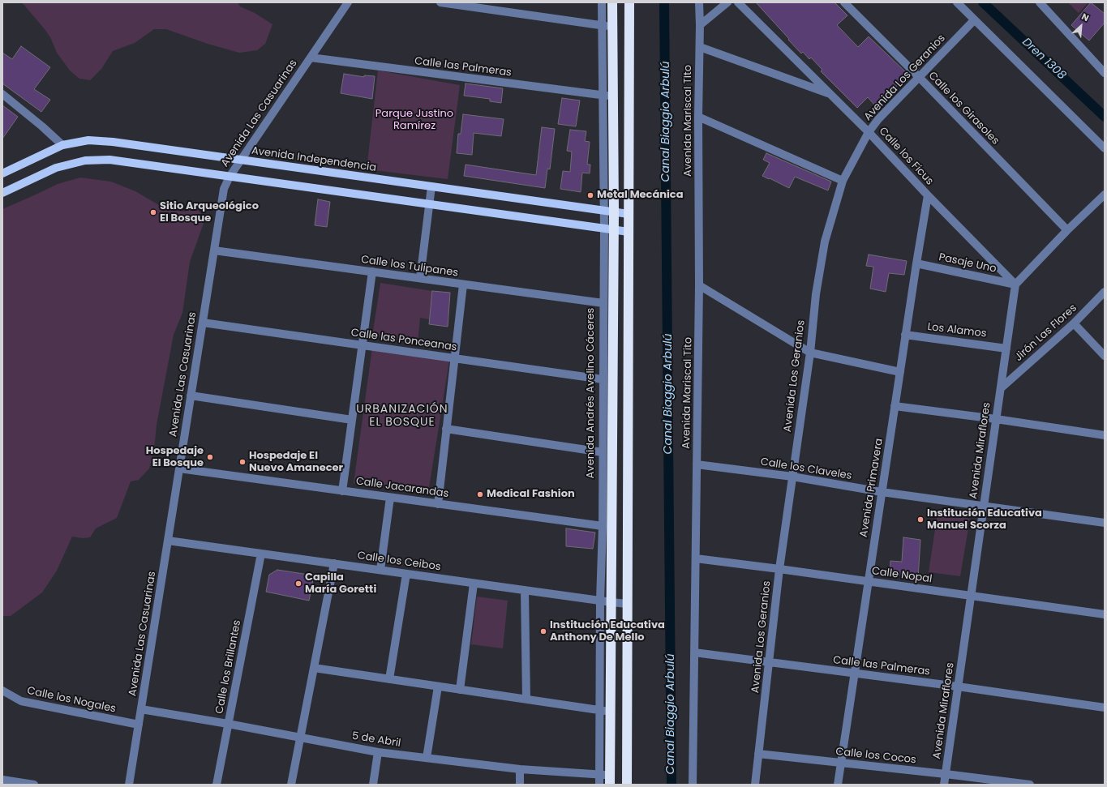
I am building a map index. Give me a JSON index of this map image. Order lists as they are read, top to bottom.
{
  "streets": {
    "highway": ["Avenida Andrés Avelino Cáceres"],
    "main road": ["Avenida Independencia"],
    "street": [
      "Calle las Palmeras",
      "Avenida Los Geranios",
      "Calle los Girasoles",
      "Avenida Las Casuarinas",
      "Avenida Mariscal Tito",
      "Calle los Ficus",
      "Pasaje Uno",
      "Calle los Tulipanes",
      "Los Alamos",
      "Jirón Las Flores",
      "Calle las Ponceanas",
      "Avenida Miraflores",
      "Calle los Claveles",
      "Calle Jacarandas",
      "Avenida Primavera",
      "Calle los Ceibos",
      "Calle Nopal",
      "Calle los Brillantes",
      "Calle los Nogales",
      "5 de Abril",
      "Calle los Cocos"
    ]
  },
  "crossings": [
    ["Calle las Palmeras", "Avenida Los Geranios"],
    ["Calle las Palmeras", "Avenida Las Casuarinas"],
    ["Calle las Palmeras", "Avenida Mariscal Tito"],
    ["Calle las Palmeras", "Avenida Andrés Avelino Cáceres"],
    ["Calle las Palmeras", "Avenida Miraflores"],
    ["Calle las Palmeras", "Avenida Primavera"],
    ["Avenida Los Geranios", "Calle los Girasoles"],
    ["Avenida Los Geranios", "Calle los Ficus"],
    ["Avenida Los Geranios", "Calle los Claveles"],
    ["Avenida Los Geranios", "Calle Nopal"],
    ["Avenida Los Geranios", "Calle los Cocos"],
    ["Avenida Las Casuarinas", "Avenida Independencia"],
    ["Avenida Las Casuarinas", "Calle los Tulipanes"],
    ["Avenida Las Casuarinas", "Calle las Ponceanas"],
    ["Avenida Las Casuarinas", "Calle Jacarandas"],
    ["Avenida Las Casuarinas", "Calle los Ceibos"],
    ["Avenida Las Casuarinas", "Calle los Nogales"],
    ["Avenida Las Casuarinas", "5 de Abril"],
    ["Avenida Mariscal Tito", "Calle los Claveles"],
    ["Avenida Mariscal Tito", "Calle Nopal"],
    ["Calle los Ficus", "Pasaje Uno"],
    ["Calle los Ficus", "Avenida Miraflores"],
    ["Calle los Ficus", "Avenida Primavera"],
    ["Avenida Independencia", "Avenida Andrés Avelino Cáceres"],
    ["Pasaje Uno", "Avenida Miraflores"],
    ["Pasaje Uno", "Avenida Primavera"],
    ["Calle los Tulipanes", "Avenida Andrés Avelino Cáceres"],
    ["Los Alamos", "Avenida Miraflores"],
    ["Los Alamos", "Avenida Primavera"],
    ["Jirón Las Flores", "Avenida Miraflores"],
    ["Calle las Ponceanas", "Avenida Andrés Avelino Cáceres"],
    ["Avenida Andrés Avelino Cáceres", "Calle Jacarandas"],
    ["Avenida Andrés Avelino Cáceres", "Calle los Ceibos"],
    ["Avenida Andrés Avelino Cáceres", "5 de Abril"],
    ["Avenida Miraflores", "Calle los Claveles"],
    ["Avenida Miraflores", "Calle Nopal"],
    ["Avenida Miraflores", "Calle los Cocos"],
    ["Calle los Claveles", "Avenida Primavera"],
    ["Avenida Primavera", "Calle Nopal"],
    ["Avenida Primavera", "Calle los Cocos"],
    ["Calle los Ceibos", "Calle los Brillantes"],
    ["Calle los Brillantes", "5 de Abril"]
  ],
  "districts": ["URBANIZACIÓN EL BOSQUE"],
  "water": ["Dren 1308", "Canal Biaggio Arbulú"],
  "parks": ["Parque Justino Ramírez"],
  "places": [
    "Metal Mecánica",
    "Sitio Arqueológico El Bosque",
    "Hospedaje El Bosque",
    "Hospedaje El Nuevo Amanecer",
    "Medical Fashion",
    "Institución Educativa Manuel Scorza",
    "Capilla María Goretti",
    "Institución Educativa Anthony De Mello"
  ],
  "north": "top right"
}
